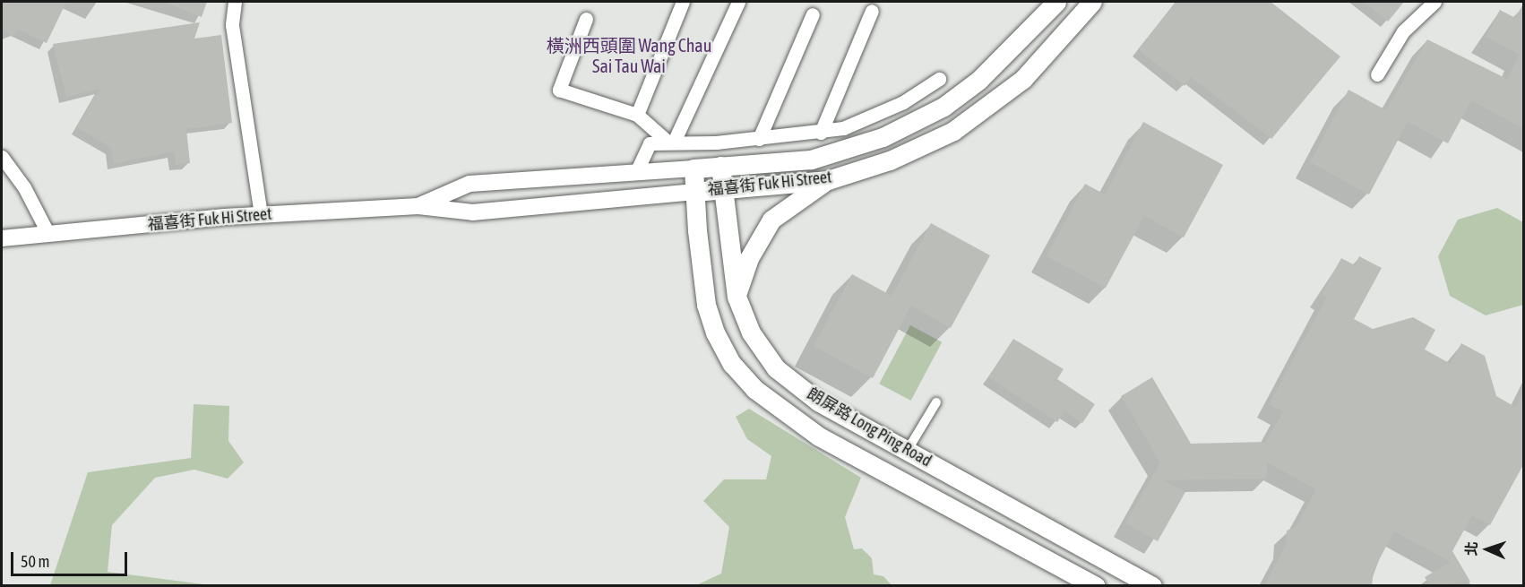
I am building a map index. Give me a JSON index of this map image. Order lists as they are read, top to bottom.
{
  "streets": {
    "main road": ["福喜街 Fuk Hi Street", "朗屏路 Long Ping Road"]
  },
  "crossings": [
    ["福喜街 Fuk Hi Street", "朗屏路 Long Ping Road"]
  ],
  "districts": ["橫洲西頭圍 Wang Chau Sai Tau Wai"],
  "scale_bar": "50 m",
  "north": "left"
}
